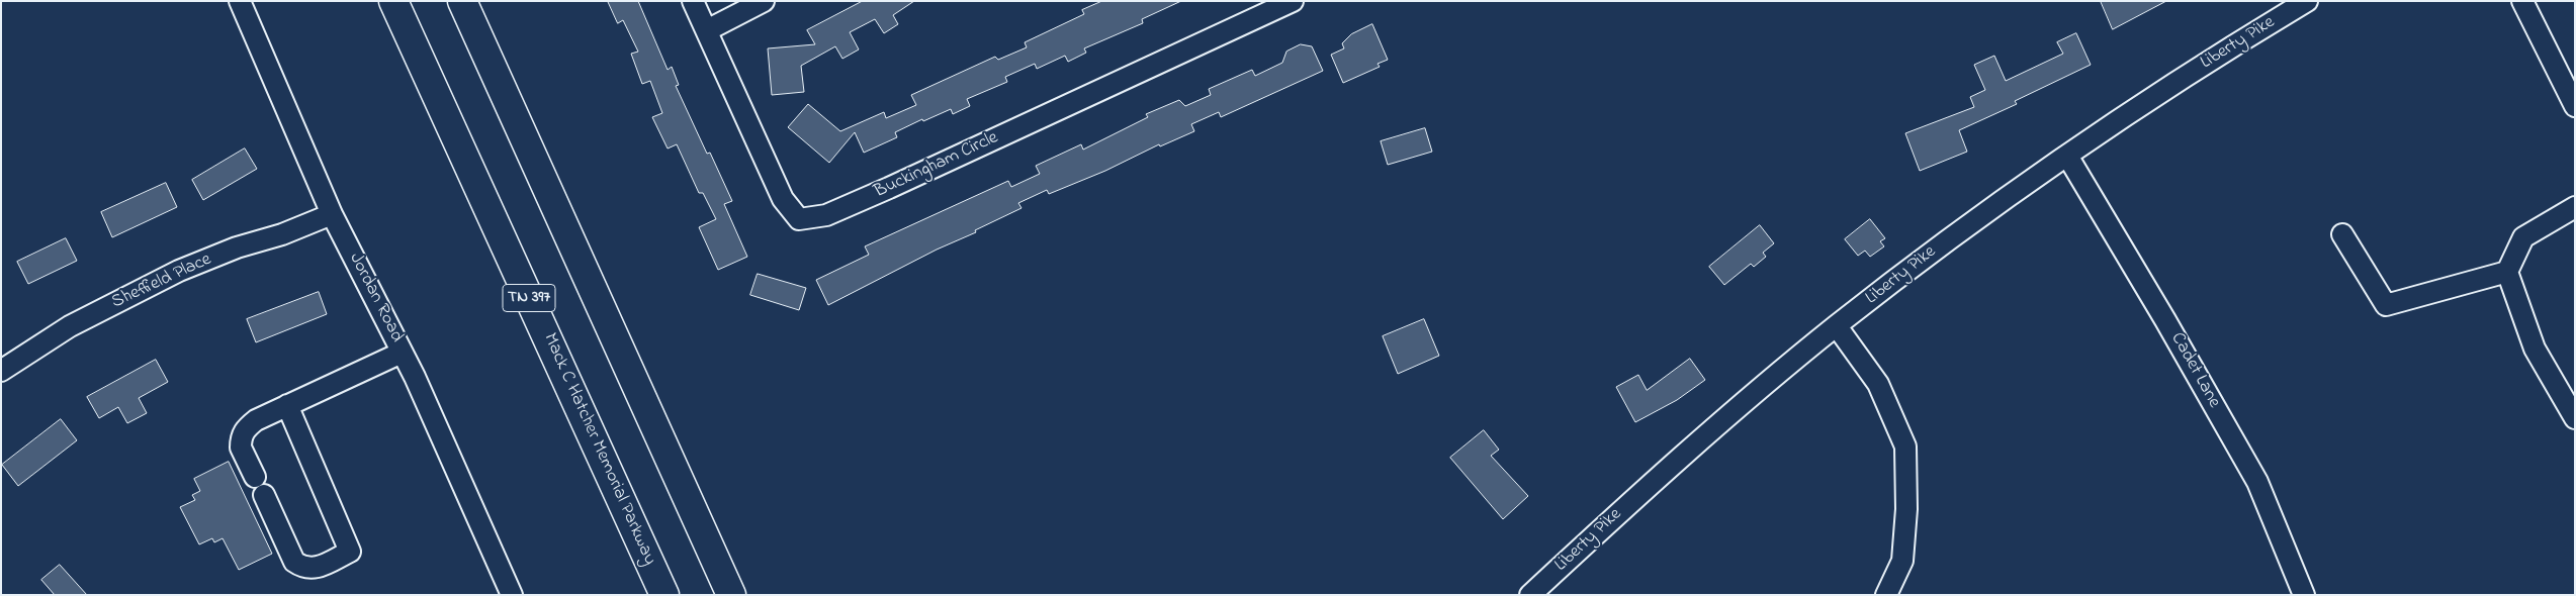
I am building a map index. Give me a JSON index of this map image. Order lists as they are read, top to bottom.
{
  "streets": {
    "highway": ["TN 397", "Mack C Hatcher Memorial Parkway"],
    "street": [
      "Liberty Pike",
      "Buckingham Circle",
      "Sheffield Place",
      "Jordan Road",
      "Cadet Lane"
    ]
  },
  "crossings": [
    ["Liberty Pike", "Cadet Lane"],
    ["Sheffield Place", "Jordan Road"]
  ]
}
